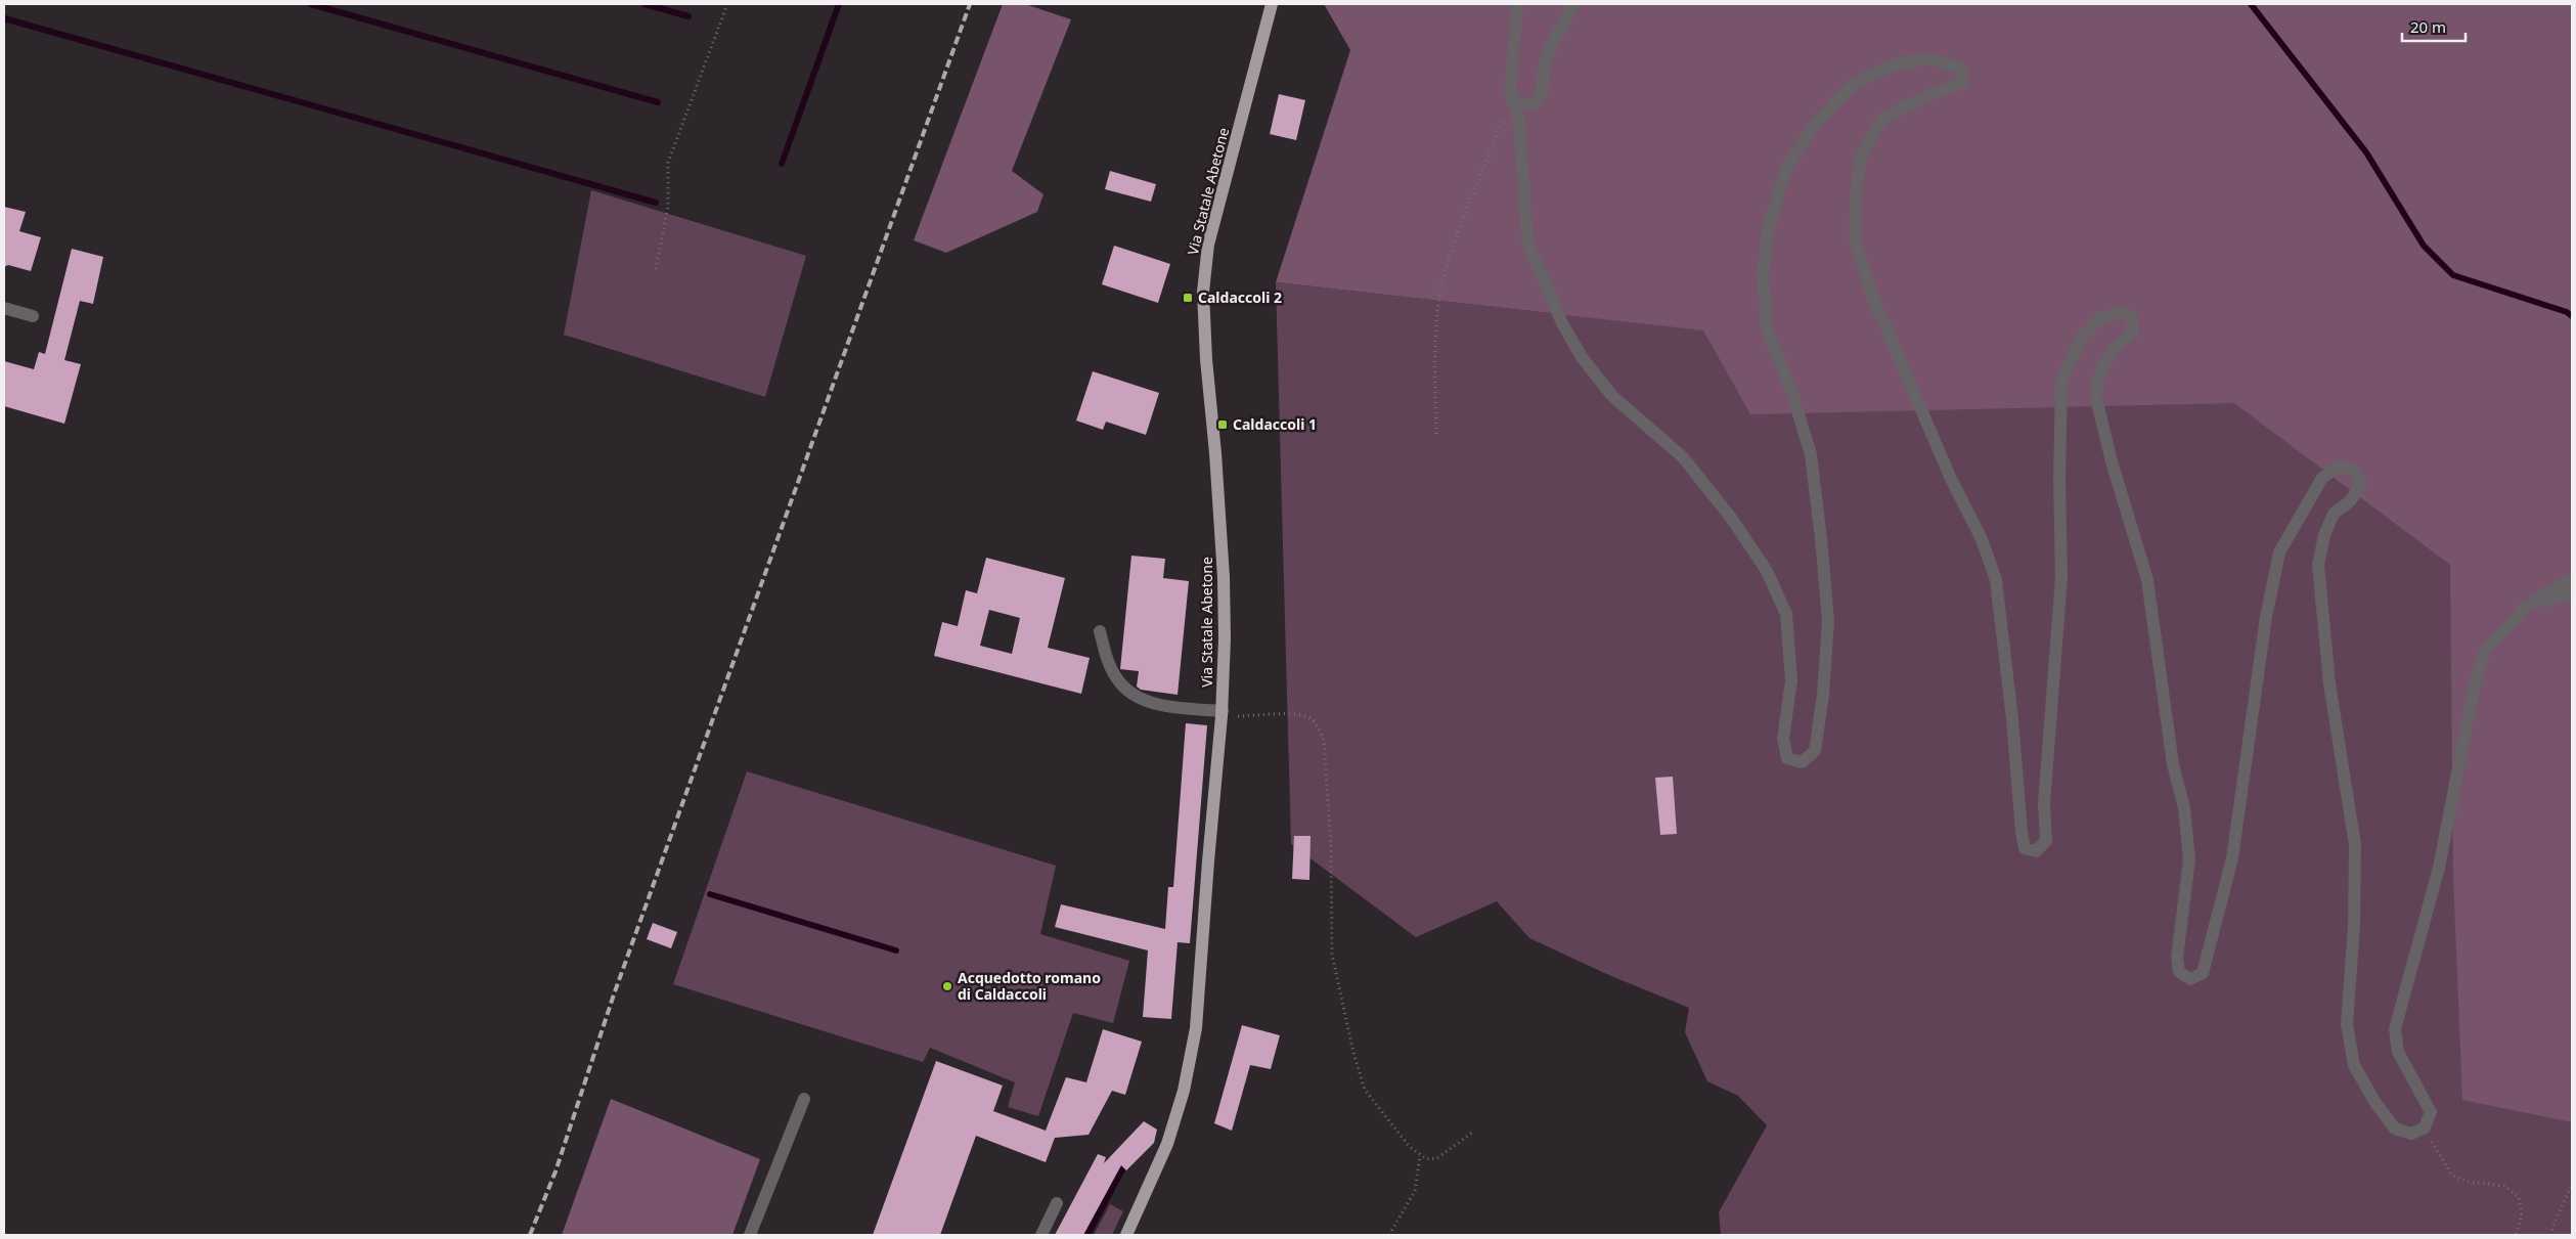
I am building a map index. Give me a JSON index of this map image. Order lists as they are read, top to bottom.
{
  "streets": {
    "main road": ["Via Statale Abetone"]
  },
  "places": {
    "transit": ["Caldaccoli 2", "Caldaccoli 1"],
    "other": ["Acquedotto romano di Caldaccoli"]
  },
  "scale_bar": "20 m"
}
